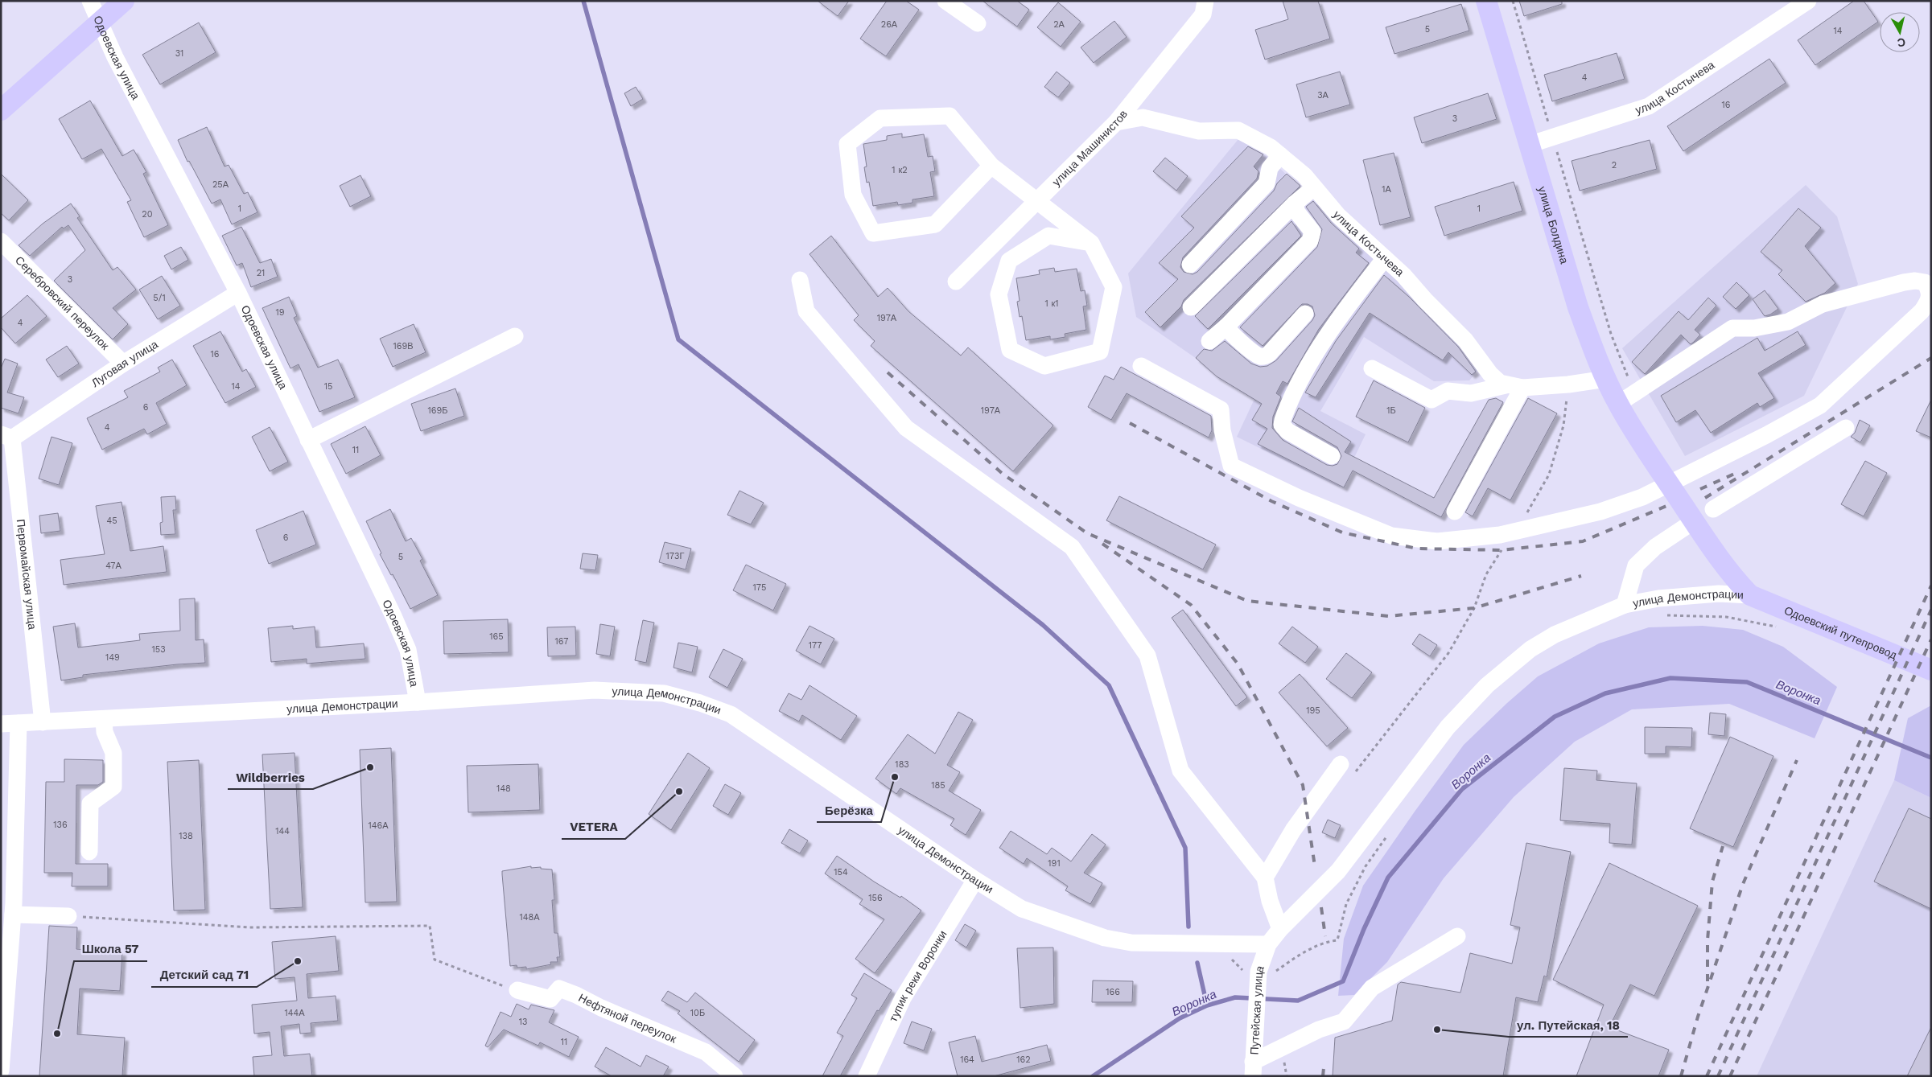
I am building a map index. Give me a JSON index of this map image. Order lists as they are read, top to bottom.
{
  "streets": {
    "main road": ["улица Болдина", "Одоевский путепровод"],
    "street": [
      "Одоевская улица",
      "улица Костычева",
      "улица Машинистов",
      "Серебровский переулок",
      "Луговая улица",
      "Первомайская улица",
      "улица Демонстрации",
      "тупик реки Воронки",
      "Путейская улица",
      "Нефтяной переулок"
    ]
  },
  "crossings": [
    ["Одоевская улица", "Луговая улица"],
    ["Одоевская улица", "улица Демонстрации"],
    ["улица Костычева", "улица Машинистов"],
    ["улица Костычева", "улица Болдина"],
    ["улица Болдина", "улица Демонстрации"],
    ["улица Болдина", "Одоевский путепровод"],
    ["Серебровский переулок", "Луговая улица"],
    ["Луговая улица", "Первомайская улица"],
    ["Первомайская улица", "улица Демонстрации"],
    ["улица Демонстрации", "Одоевский путепровод"],
    ["улица Демонстрации", "тупик реки Воронки"],
    ["улица Демонстрации", "Путейская улица"]
  ],
  "water": ["Воронка"],
  "places": [
    "Wildberries",
    "Берёзка",
    "VETERA",
    "Детский сад 71",
    "ул. Путейская, 18",
    "Школа 57"
  ],
  "house_numbers": [
    "26А",
    "2А",
    "5",
    "14",
    "31",
    "4",
    "3А",
    "16",
    "3",
    "2",
    "1 к2",
    "25А",
    "1А",
    "1",
    "1",
    "20",
    "21",
    "3",
    "5/1",
    "1 к1",
    "19",
    "197А",
    "4",
    "169В",
    "16",
    "14",
    "15",
    "6",
    "169Б",
    "197А",
    "1Б",
    "4",
    "11",
    "45",
    "6",
    "173Г",
    "5",
    "47А",
    "175",
    "165",
    "167",
    "177",
    "153",
    "149",
    "195",
    "183",
    "185",
    "148",
    "136",
    "146А",
    "144",
    "138",
    "191",
    "154",
    "156",
    "148А",
    "166",
    "144А",
    "10Б",
    "13",
    "11",
    "164",
    "162"
  ],
  "north": "bottom"
}
